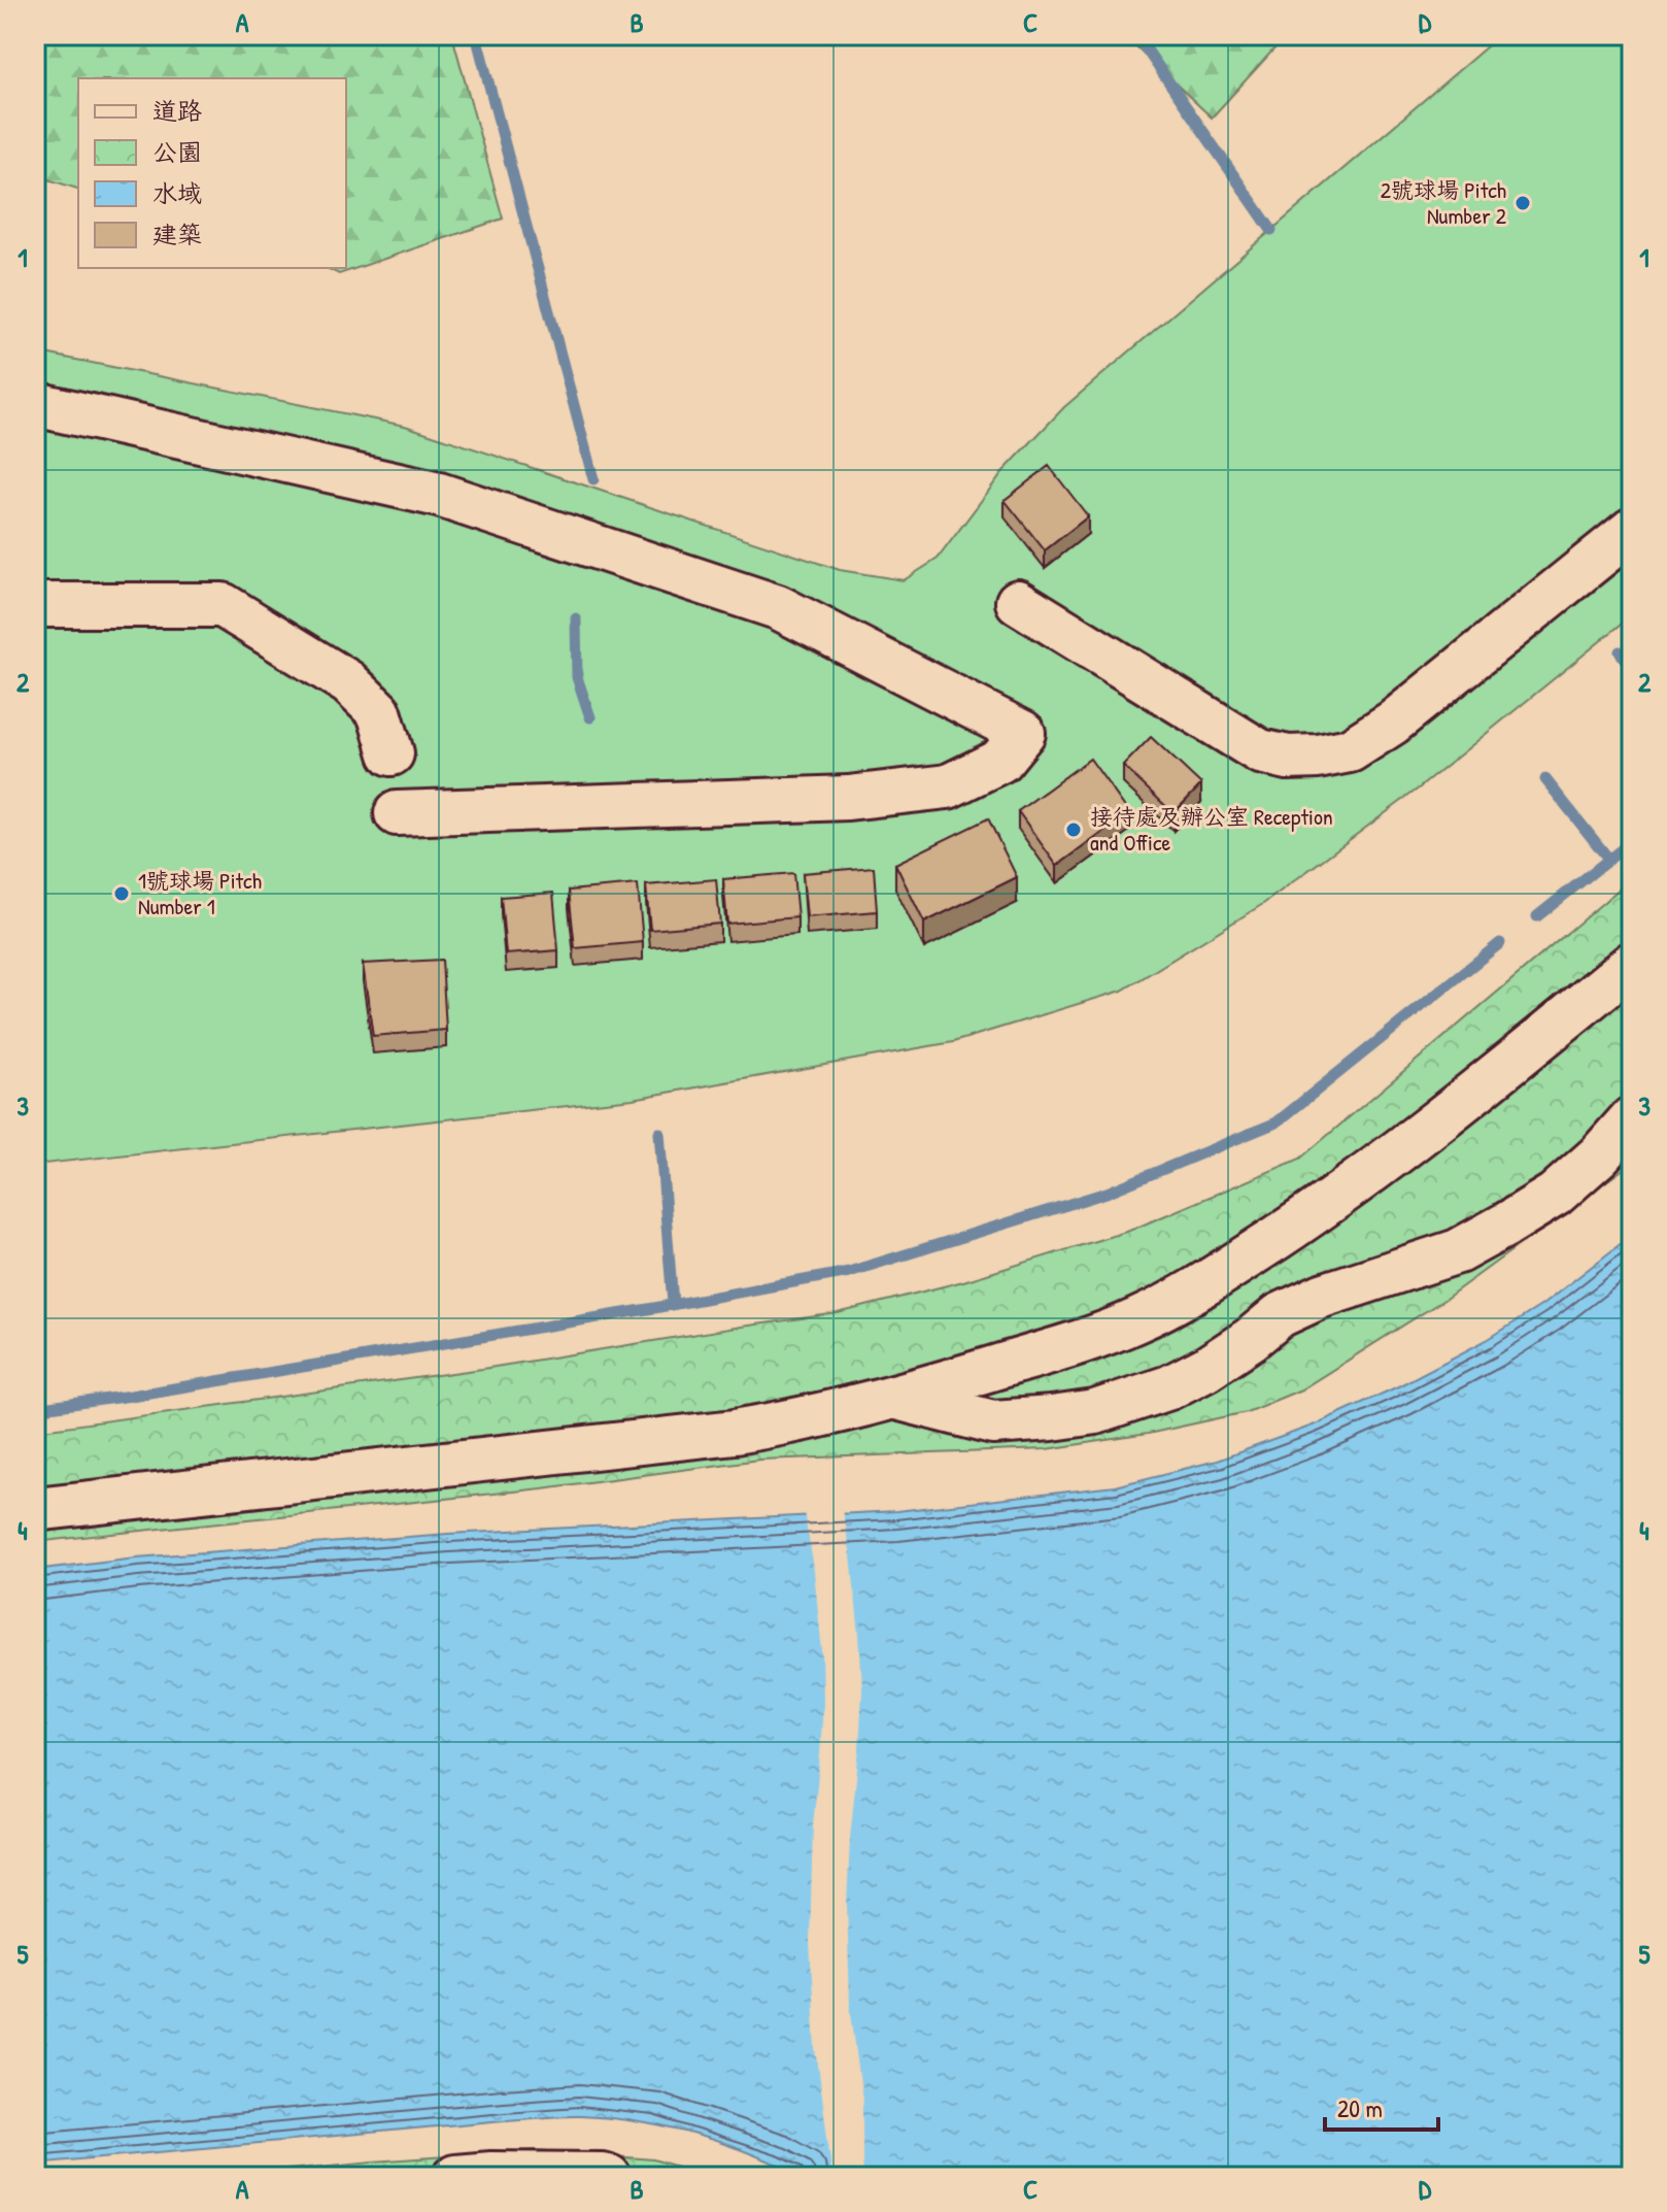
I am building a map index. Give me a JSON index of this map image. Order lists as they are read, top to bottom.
{
  "places": ["2號球場 Pitch Number 2", "接待處及辦公室 Reception and Office", "1號球場 Pitch Number 1"],
  "legend": [
    "道路",
    "公園",
    "水域",
    "建築"
  ],
  "scale_bar": "20 m",
  "grid": {
    "columns": [
      "A",
      "B",
      "C",
      "D"
    ],
    "rows": [
      "1",
      "2",
      "3",
      "4",
      "5"
    ]
  }
}
